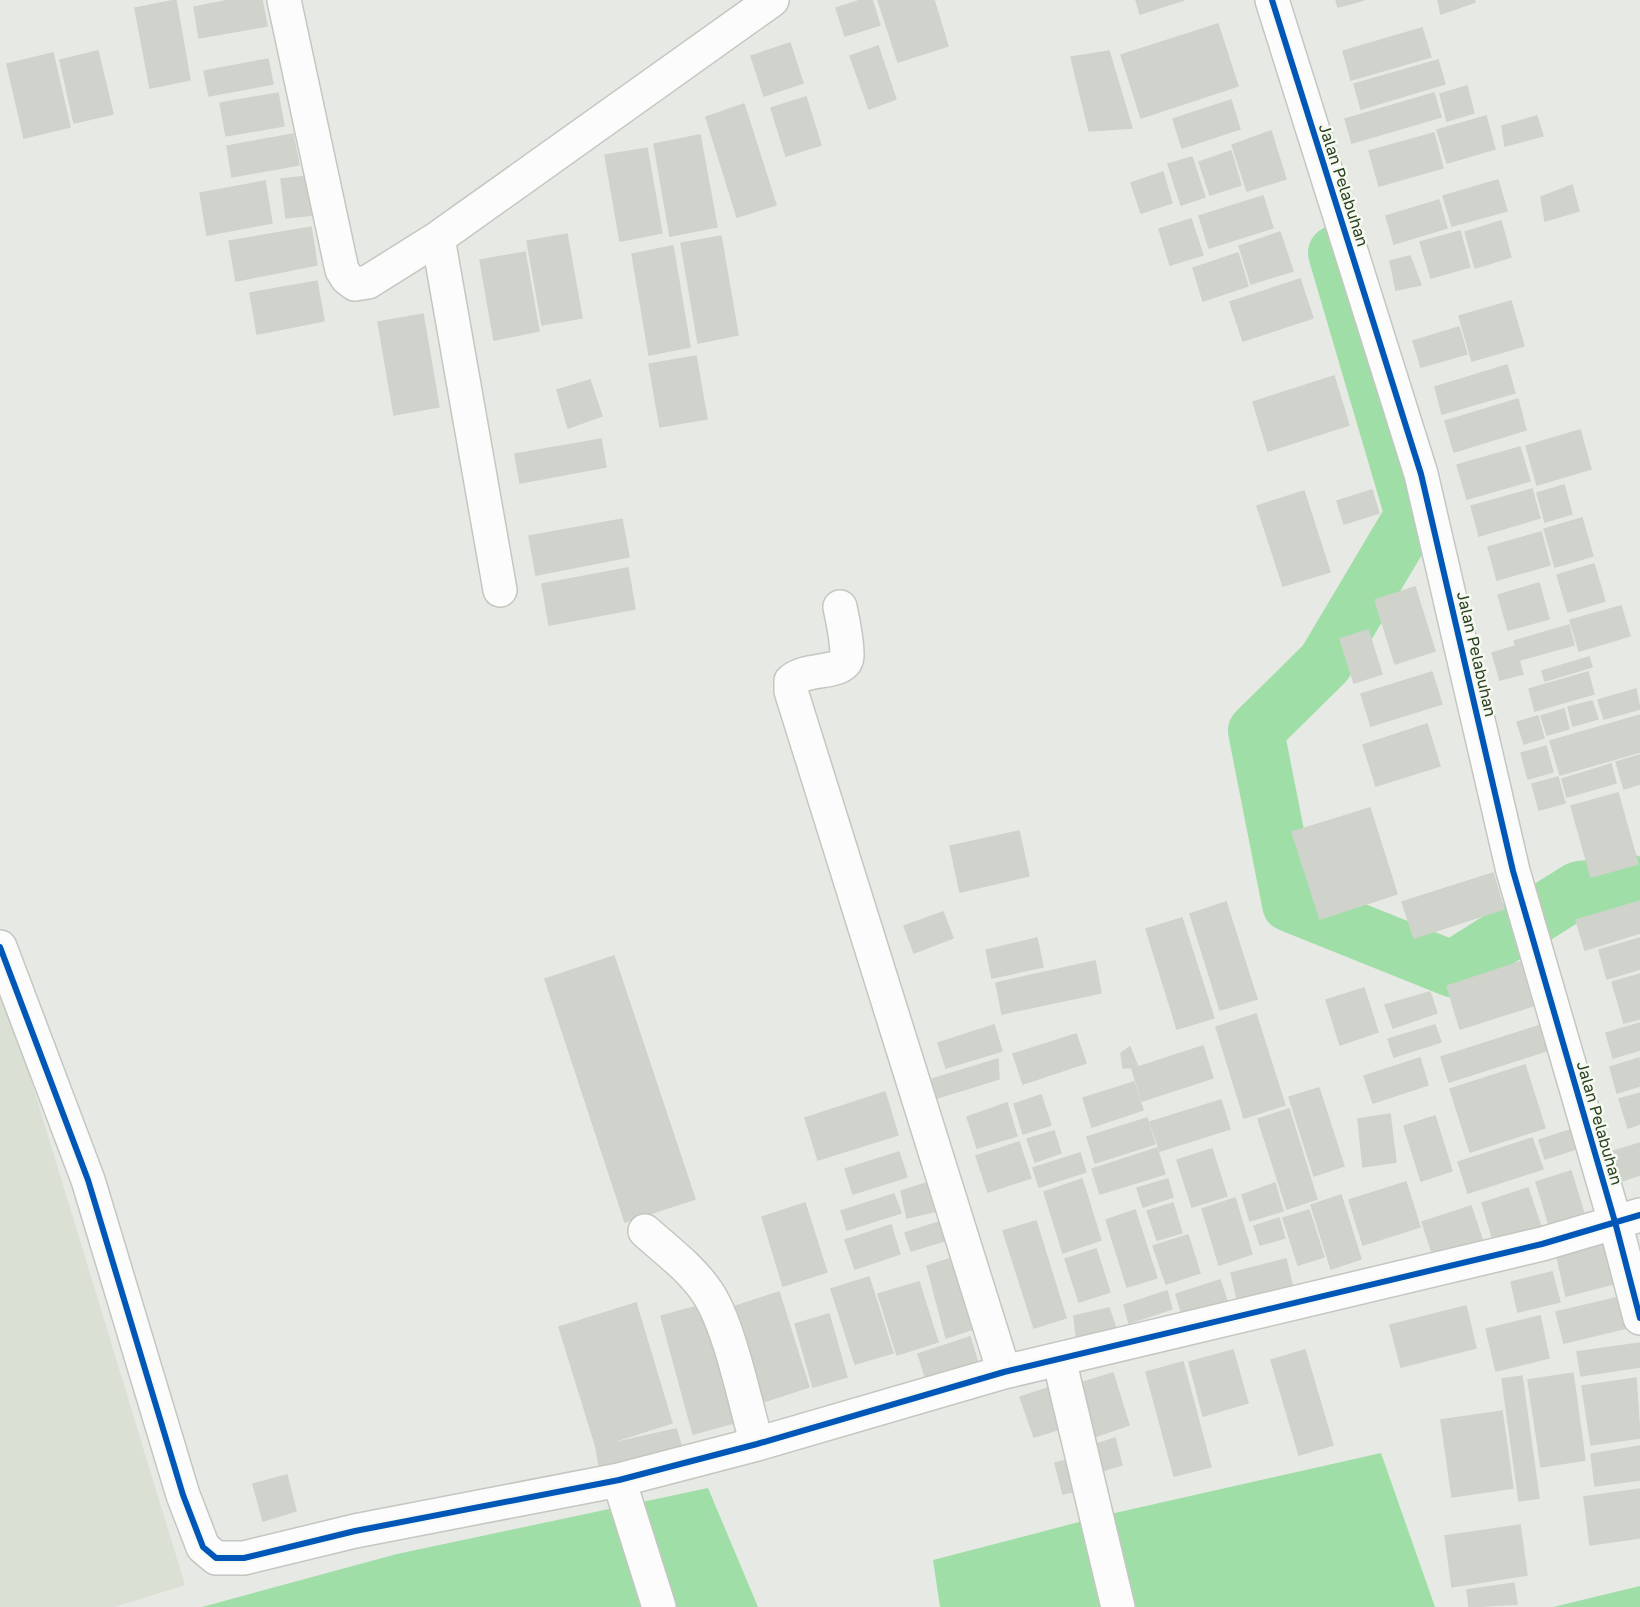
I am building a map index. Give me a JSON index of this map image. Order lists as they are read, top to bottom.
{
  "streets": {
    "street": ["Jalan Pelabuhan"]
  }
}
